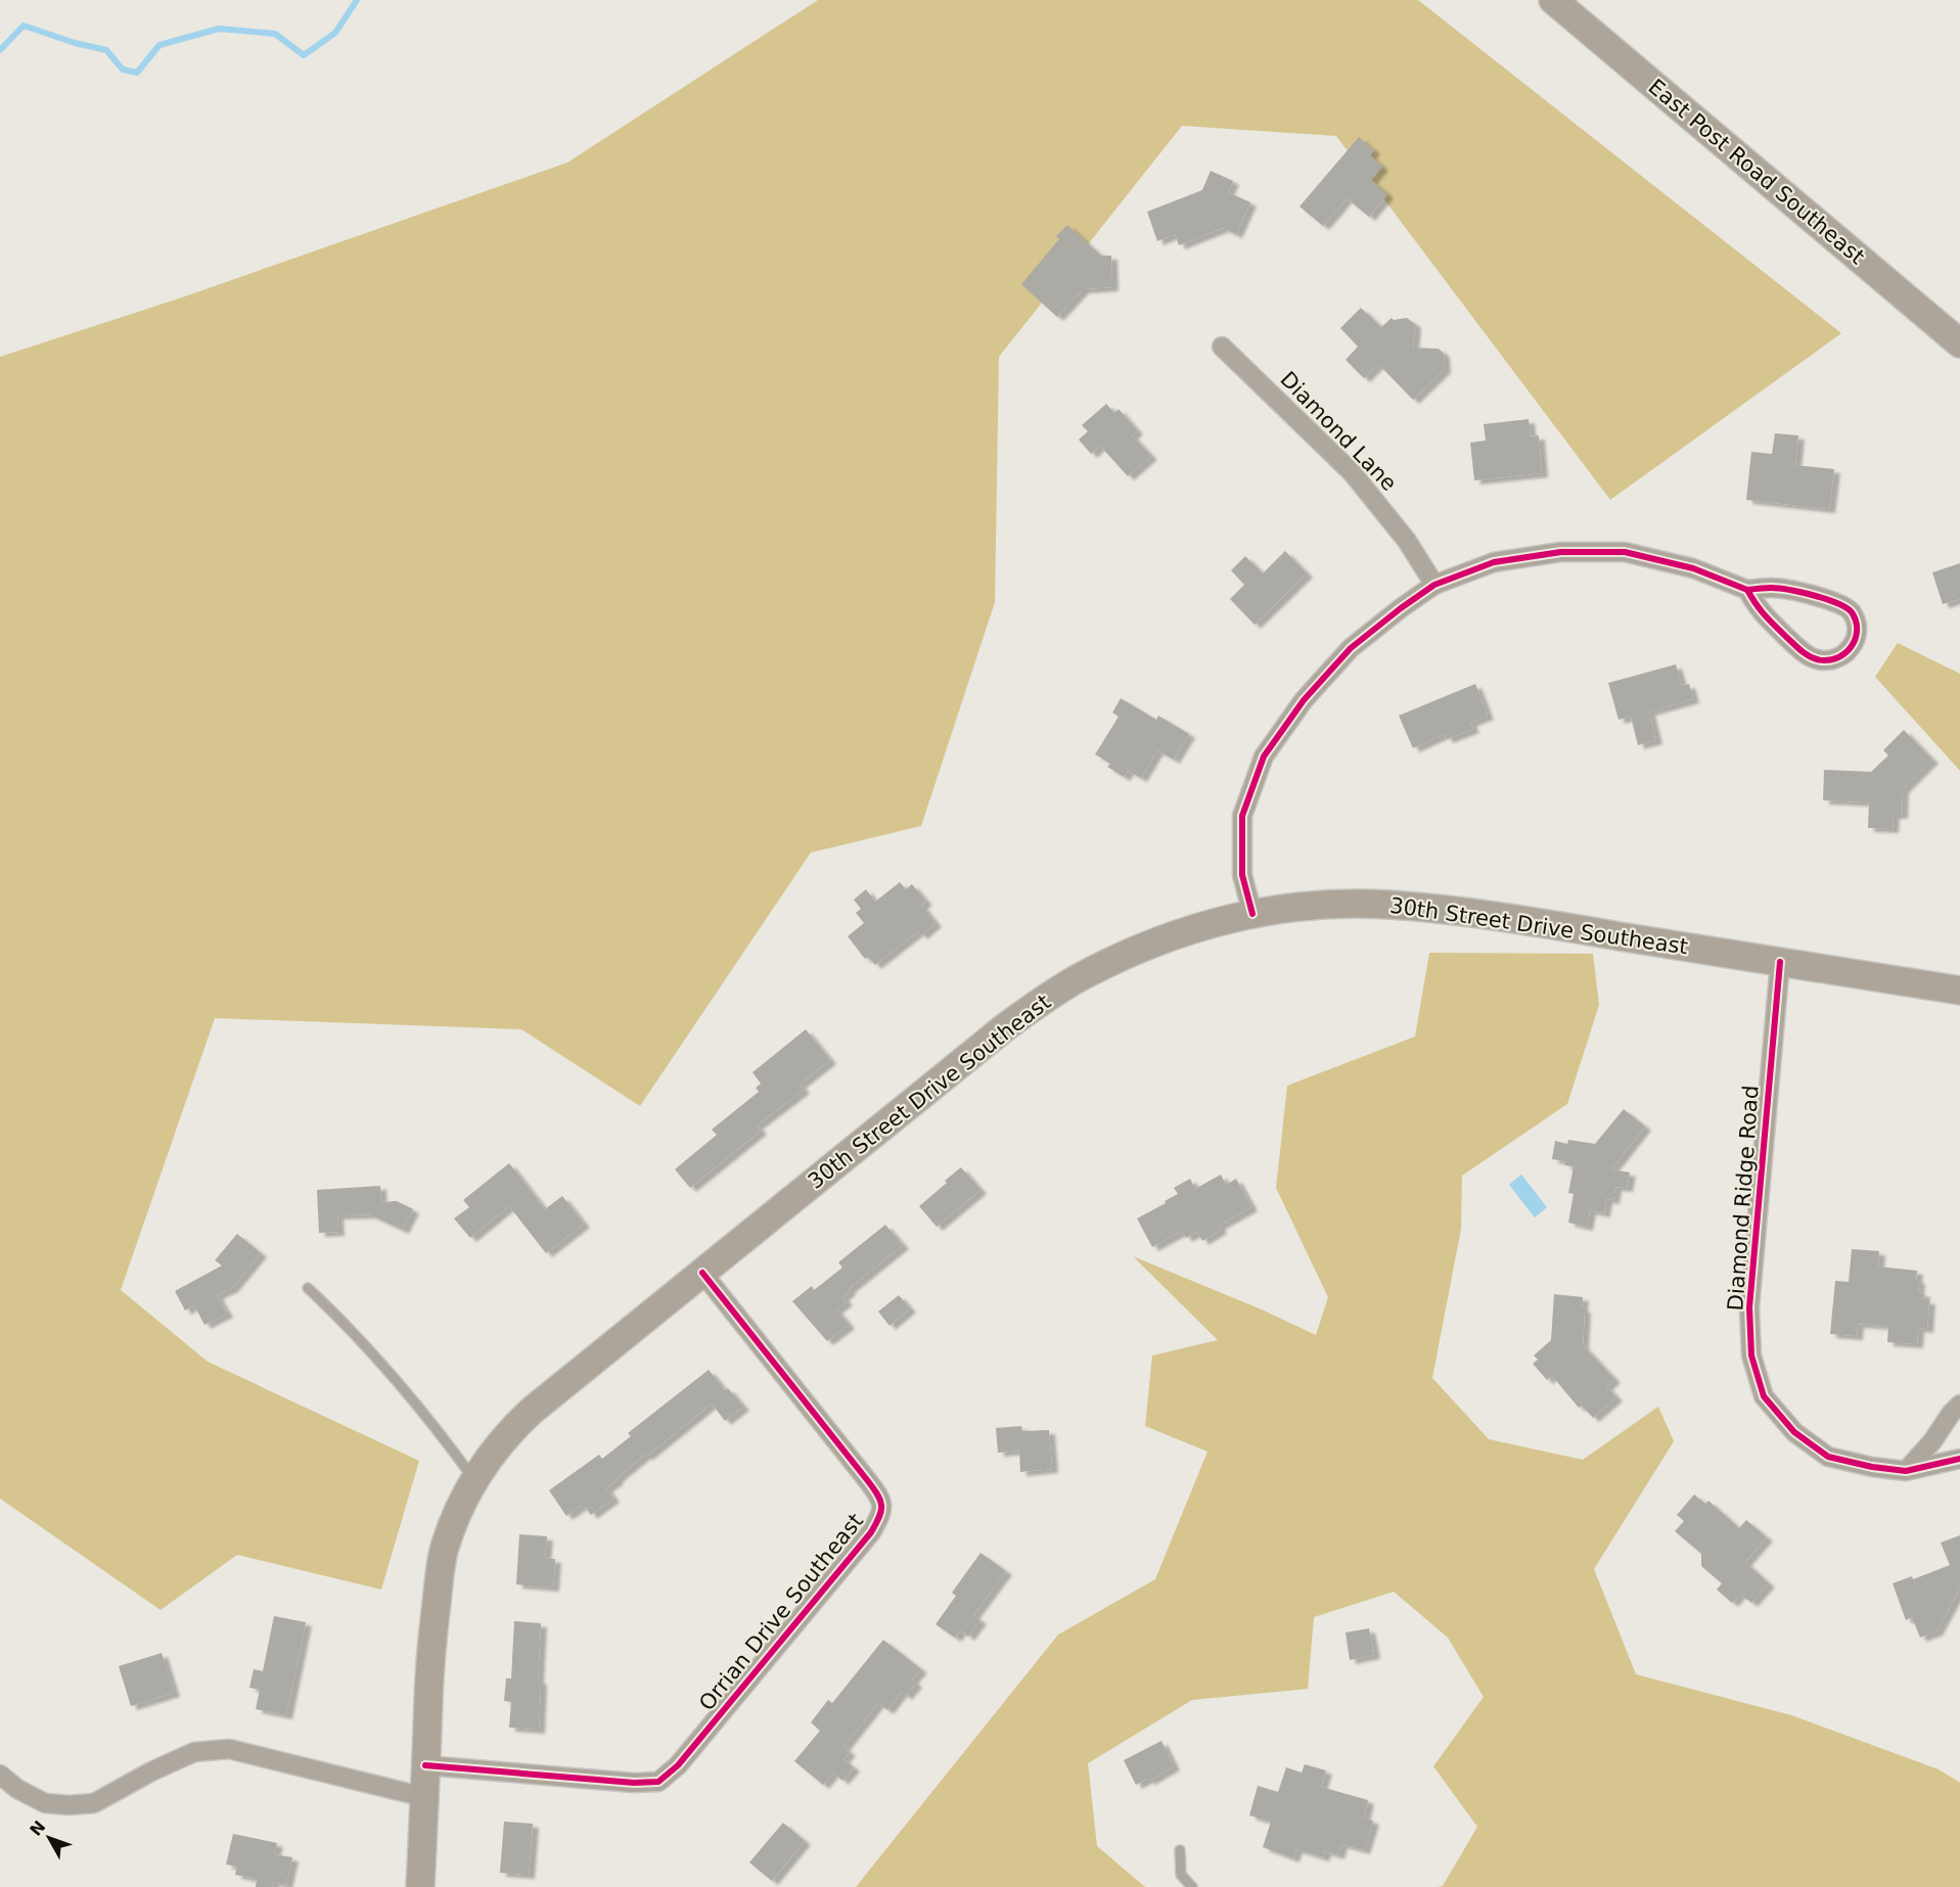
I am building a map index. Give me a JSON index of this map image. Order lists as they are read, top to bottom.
{
  "streets": {
    "main road": ["East Post Road Southeast", "30th Street Drive Southeast"],
    "street": ["Diamond Lane", "Diamond Ridge Road", "Orrian Drive Southeast"]
  },
  "crossings": [
    ["30th Street Drive Southeast", "Diamond Ridge Road"],
    ["30th Street Drive Southeast", "Orrian Drive Southeast"]
  ],
  "north": "top left"
}
